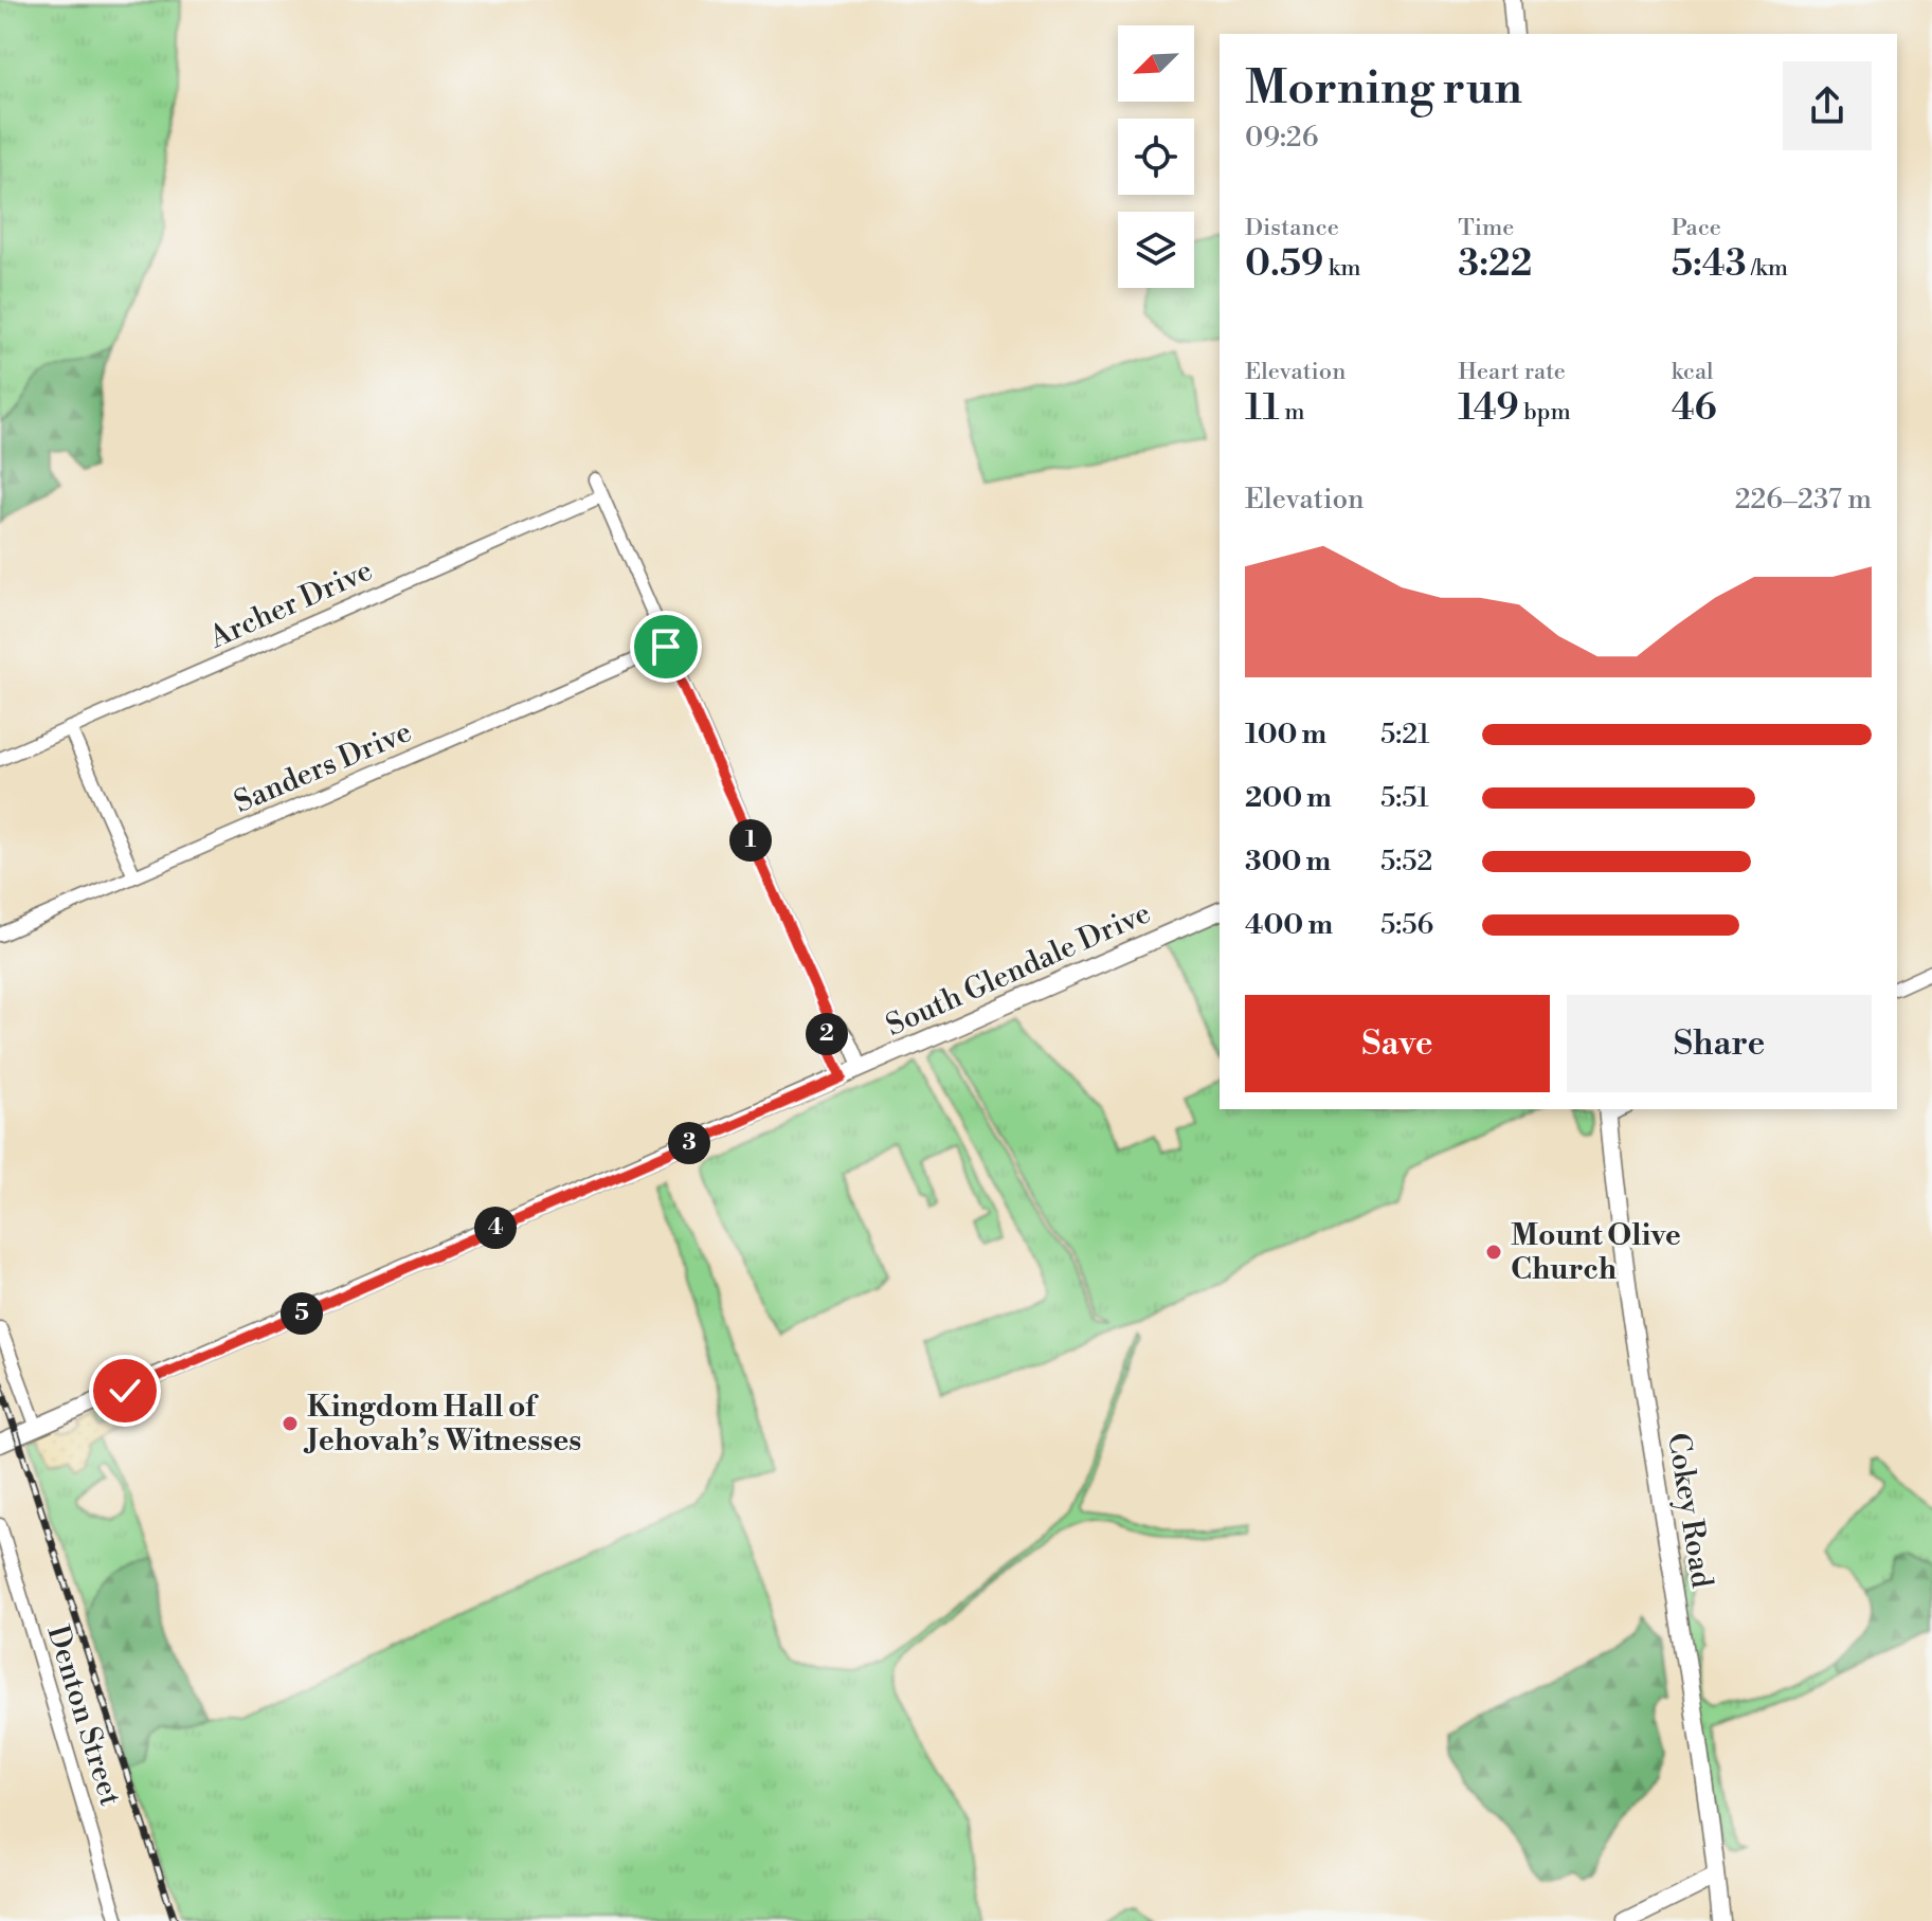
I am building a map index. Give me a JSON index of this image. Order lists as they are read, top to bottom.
{
  "streets": {
    "street": [
      "Archer Drive",
      "Sanders Drive",
      "South Glendale Drive",
      "Cokey Road",
      "Denton Street"
    ]
  },
  "places": ["Mount Olive Church", "Kingdom Hall of Jehovah’s Witnesses"],
  "north": "bottom left",
  "page": {
    "heading": ["Morning run", "09:26"],
    "stats": [
      ["Distance", "0.59 km"],
      ["Time", "3:22"],
      ["Pace", "5:43 /km"],
      ["Elevation", "11 m"],
      ["Heart rate", "149 bpm"],
      ["kcal", "46"]
    ],
    "chart": ["Elevation", "226–237 m"],
    "list": [
      {
        "name": "100 m",
        "note": "5:21"
      },
      {
        "name": "200 m",
        "note": "5:51"
      },
      {
        "name": "300 m",
        "note": "5:52"
      },
      {
        "name": "400 m",
        "note": "5:56"
      }
    ],
    "pins": [
      "1",
      "2",
      "3",
      "4",
      "5"
    ],
    "buttons": ["Save", "Share"]
  }
}
